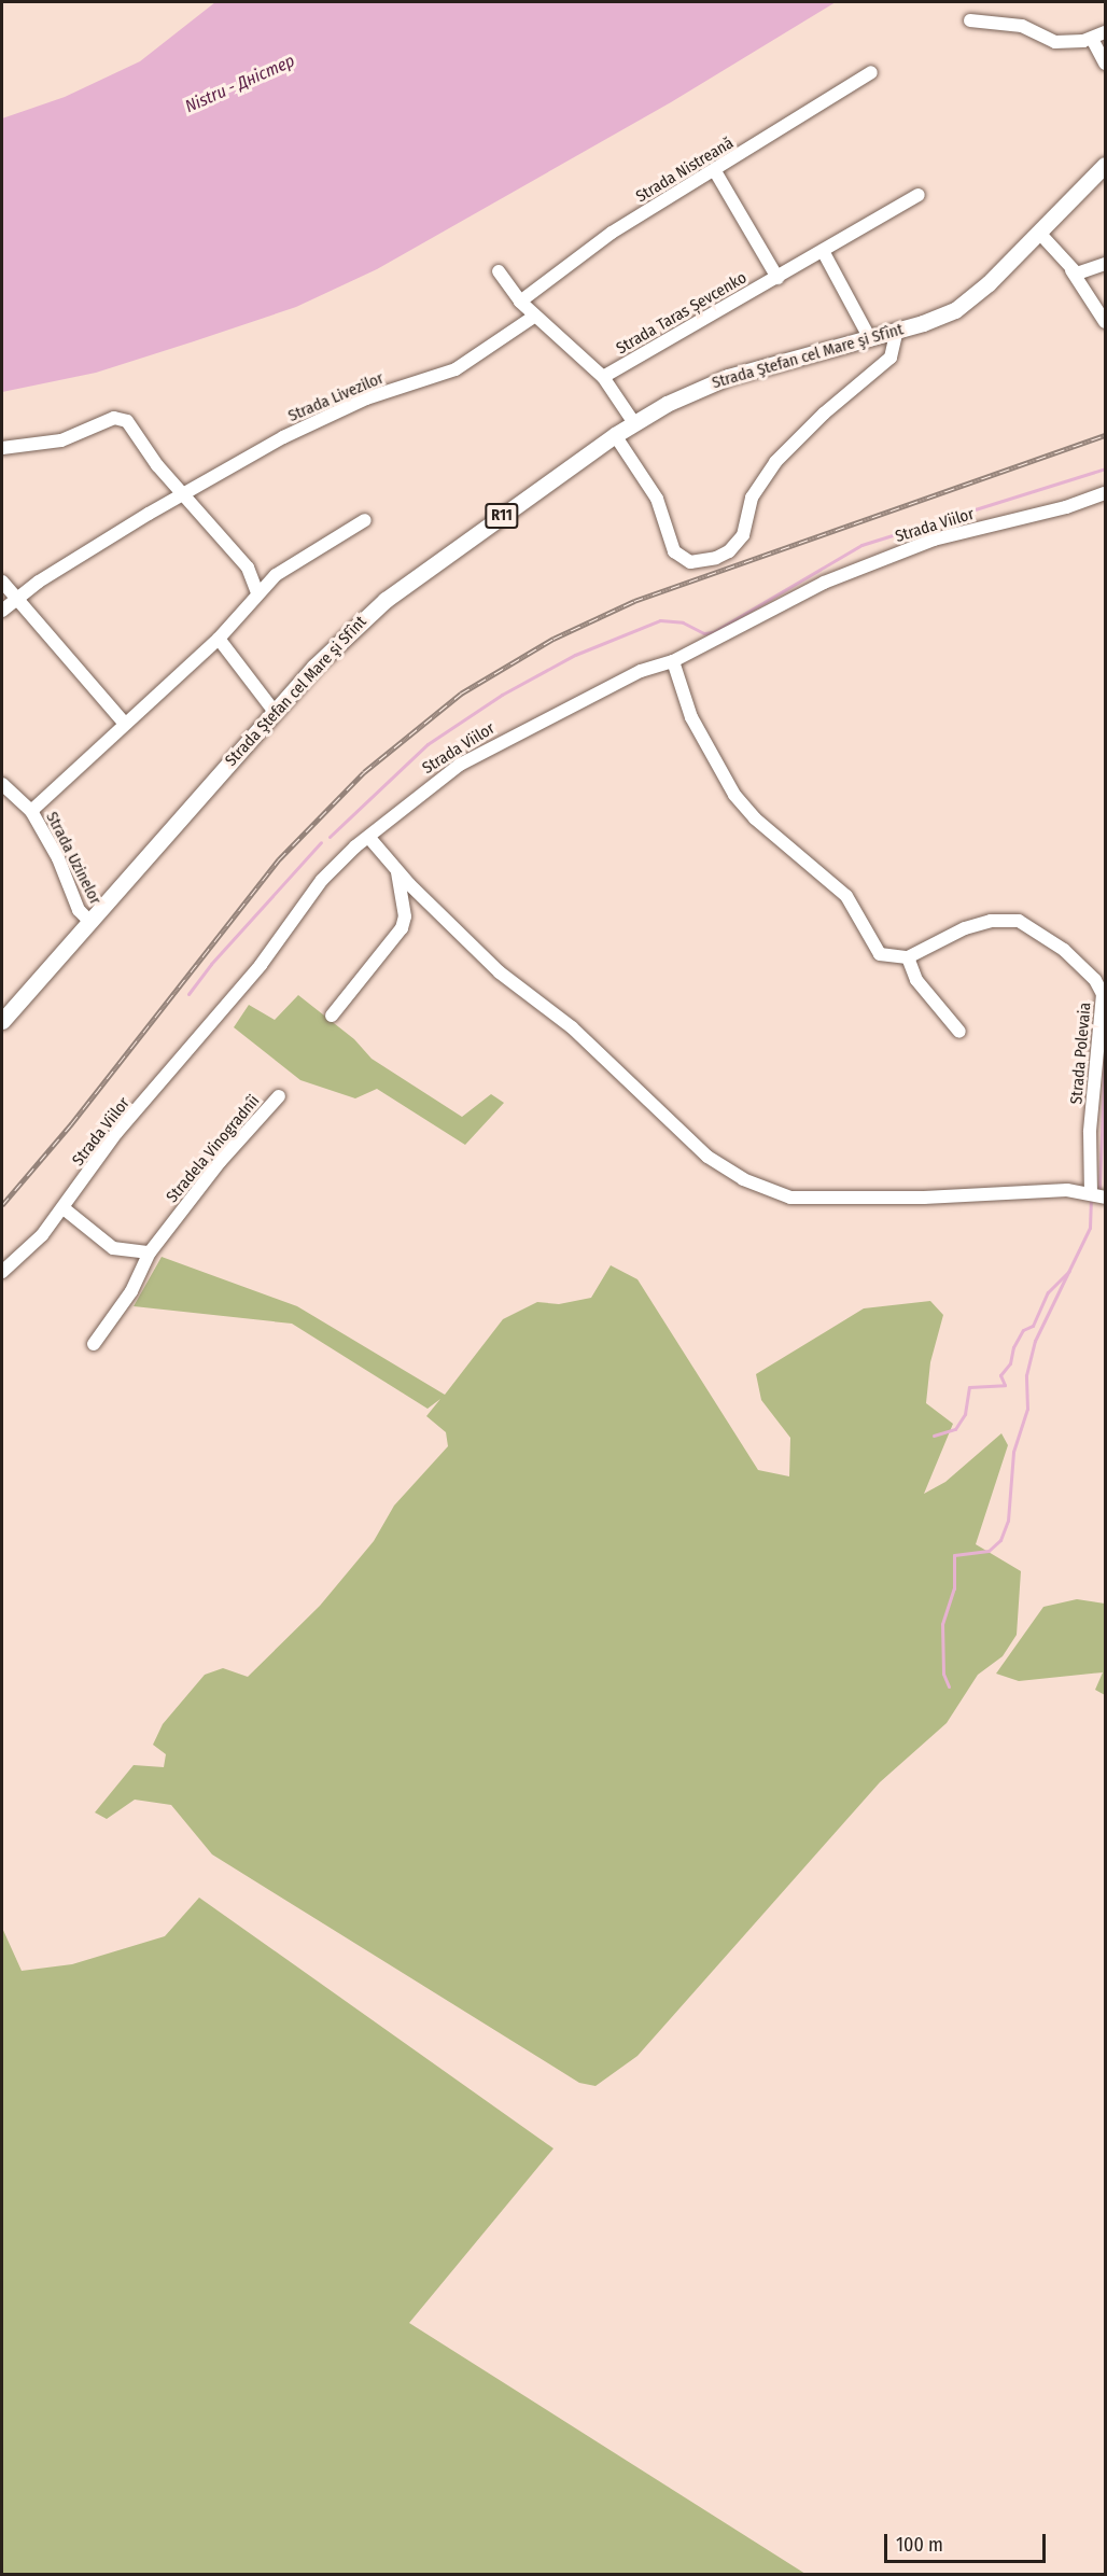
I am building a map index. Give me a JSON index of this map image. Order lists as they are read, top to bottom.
{
  "streets": {
    "main road": ["Strada Ştefan cel Mare şi Sfînt", "R11"],
    "street": [
      "Strada Nistreană",
      "Strada Taras Șevcenko",
      "Strada Livezilor",
      "Strada Viilor",
      "Strada Uzinelor",
      "Strada Polevaia",
      "Stradela Vinogradnîi"
    ]
  },
  "crossings": [
    ["Strada Ştefan cel Mare şi Sfînt", "Strada Uzinelor"]
  ],
  "water": ["Nistru - Дністер"],
  "scale_bar": "100 m"
}
